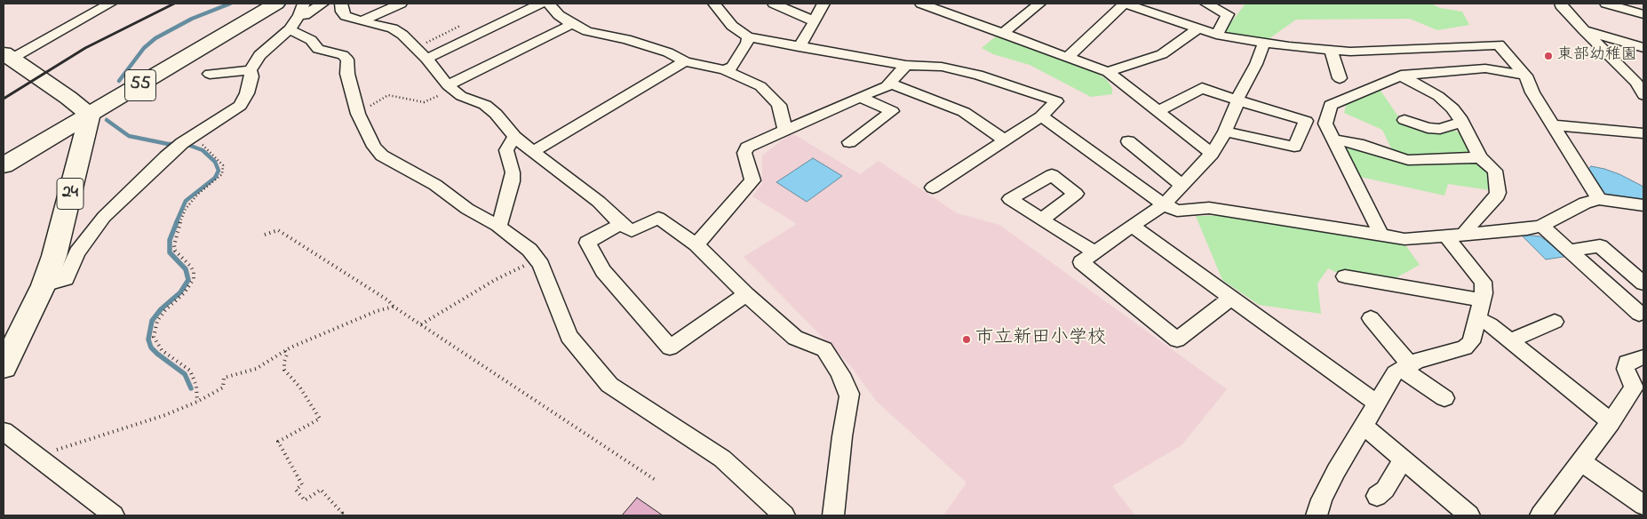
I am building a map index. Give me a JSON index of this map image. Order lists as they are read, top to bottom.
{
  "streets": {
    "main road": ["55", "24"]
  },
  "crossings": [
    ["55", "24"]
  ],
  "places": ["東部幼稚園", "市立新田小学校"]
}
